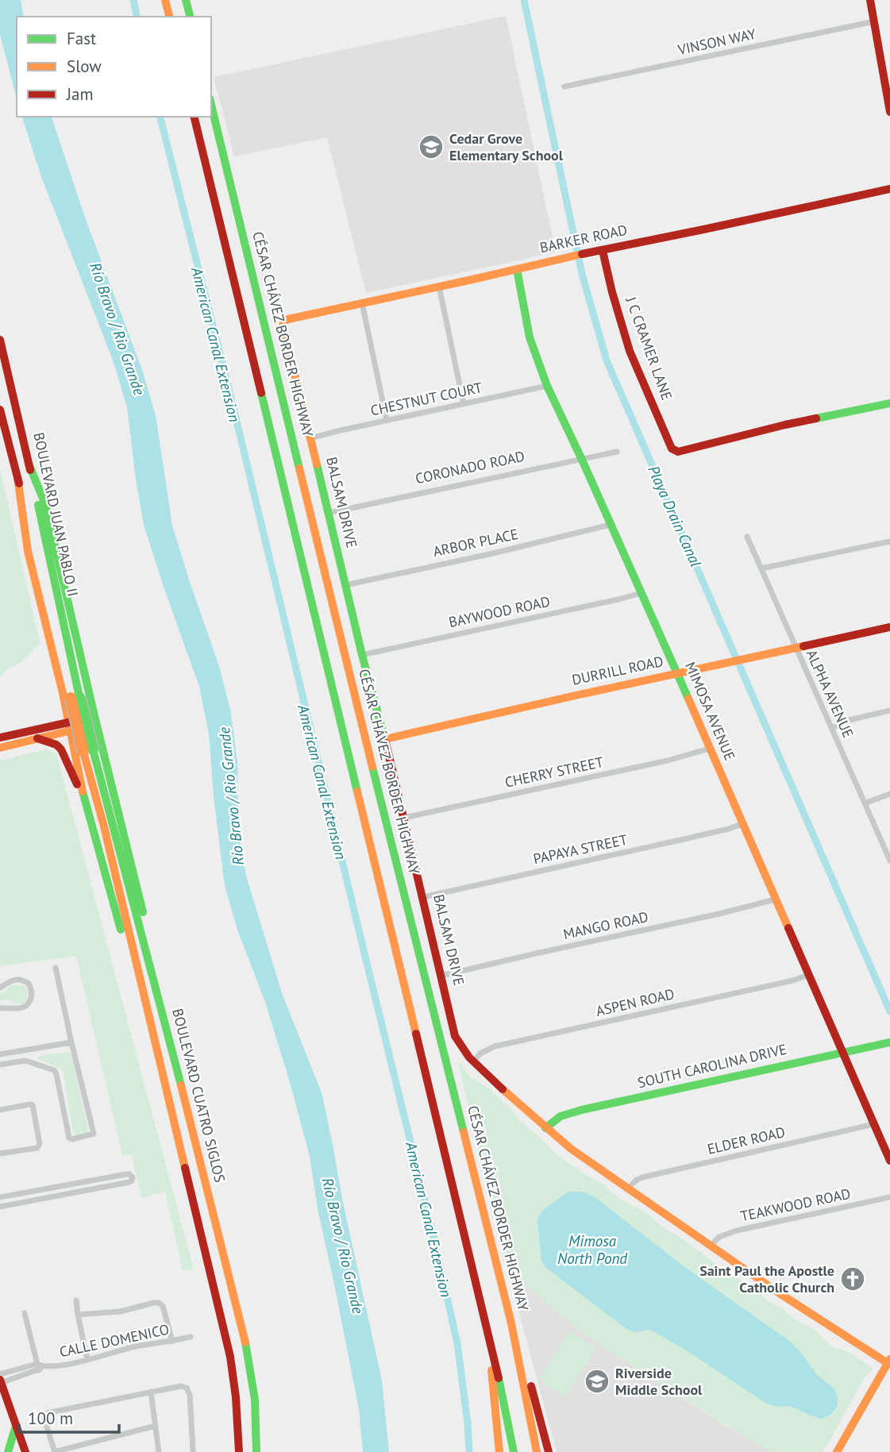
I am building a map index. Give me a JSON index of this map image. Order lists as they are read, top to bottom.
{
  "streets": {
    "main road": [
      "BARKER ROAD",
      "CÉSAR CHÁVEZ BORDER HIGHWAY",
      "J C CRAMER LANE",
      "BALSAM DRIVE",
      "BOULEVARD JUAN PABLO II",
      "DURRILL ROAD",
      "MIMOSA AVENUE",
      "SOUTH CAROLINA DRIVE",
      "BOULEVARD CUATRO SIGLOS"
    ],
    "street": [
      "VINSON WAY",
      "CHESTNUT COURT",
      "CORONADO ROAD",
      "ARBOR PLACE",
      "BAYWOOD ROAD",
      "ALPHA AVENUE",
      "CHERRY STREET",
      "PAPAYA STREET",
      "MANGO ROAD",
      "ASPEN ROAD",
      "ELDER ROAD",
      "TEAKWOOD ROAD",
      "CALLE DOMENICO"
    ]
  },
  "crossings": [
    ["BARKER ROAD", "J C CRAMER LANE"],
    ["BARKER ROAD", "BALSAM DRIVE"],
    ["BARKER ROAD", "MIMOSA AVENUE"],
    ["CHESTNUT COURT", "BALSAM DRIVE"],
    ["CHESTNUT COURT", "MIMOSA AVENUE"],
    ["CORONADO ROAD", "BALSAM DRIVE"],
    ["CORONADO ROAD", "MIMOSA AVENUE"],
    ["BALSAM DRIVE", "ARBOR PLACE"],
    ["BALSAM DRIVE", "BAYWOOD ROAD"],
    ["BALSAM DRIVE", "DURRILL ROAD"],
    ["BALSAM DRIVE", "CHERRY STREET"],
    ["BALSAM DRIVE", "PAPAYA STREET"],
    ["BALSAM DRIVE", "MANGO ROAD"],
    ["BALSAM DRIVE", "ASPEN ROAD"],
    ["BALSAM DRIVE", "SOUTH CAROLINA DRIVE"],
    ["BALSAM DRIVE", "ELDER ROAD"],
    ["BALSAM DRIVE", "TEAKWOOD ROAD"],
    ["ARBOR PLACE", "MIMOSA AVENUE"],
    ["BAYWOOD ROAD", "MIMOSA AVENUE"],
    ["DURRILL ROAD", "ALPHA AVENUE"],
    ["DURRILL ROAD", "MIMOSA AVENUE"],
    ["MIMOSA AVENUE", "CHERRY STREET"],
    ["MIMOSA AVENUE", "PAPAYA STREET"],
    ["MIMOSA AVENUE", "MANGO ROAD"],
    ["MIMOSA AVENUE", "ASPEN ROAD"],
    ["MIMOSA AVENUE", "SOUTH CAROLINA DRIVE"],
    ["MIMOSA AVENUE", "ELDER ROAD"]
  ],
  "water": [
    "Río Bravo / Rio Grande",
    "American Canal Extension",
    "Playa Drain Canal",
    "Mimosa North Pond"
  ],
  "places": {
    "school or university": ["Cedar Grove Elementary School", "Riverside Middle School"],
    "church": ["Saint Paul the Apostle Catholic Church"]
  },
  "legend": ["Fast", "Slow", "Jam"],
  "scale_bar": "100 m"
}
